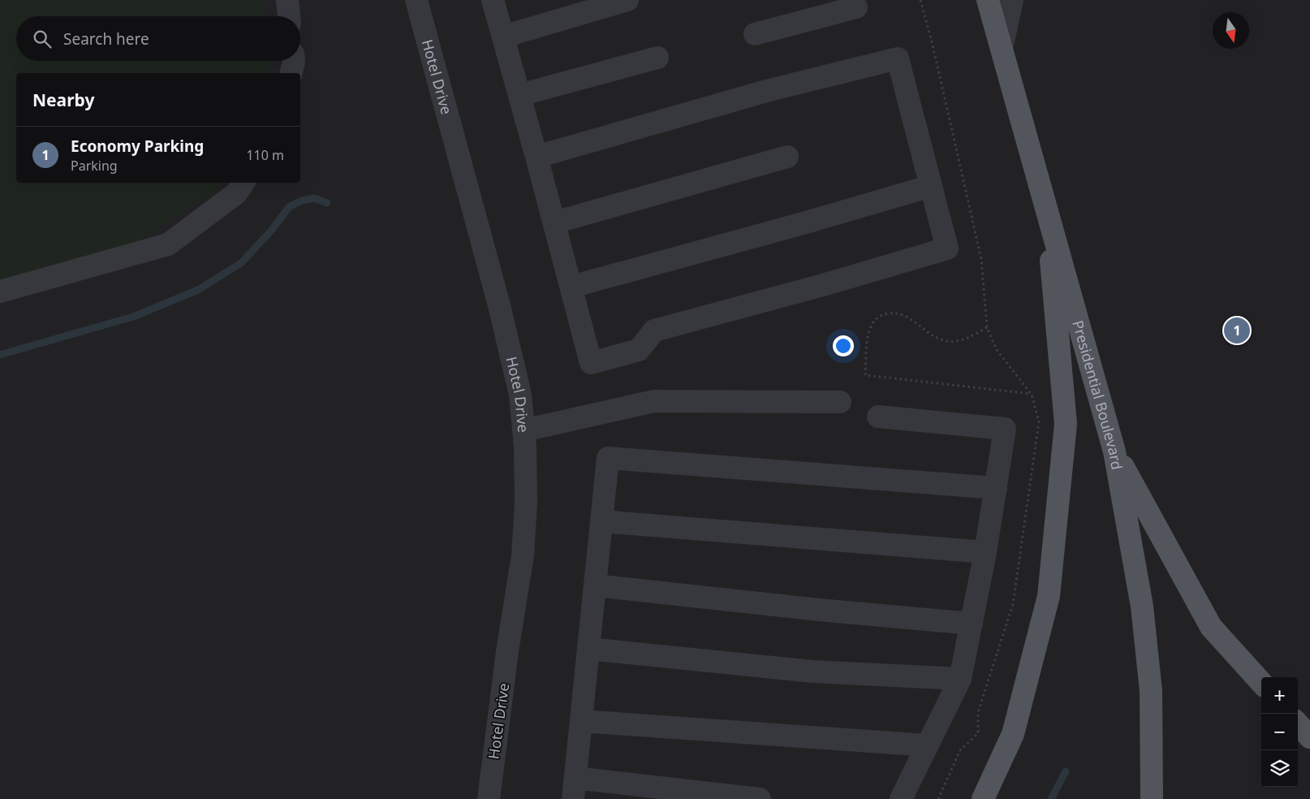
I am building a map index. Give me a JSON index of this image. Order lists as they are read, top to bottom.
{
  "streets": {
    "main road": ["Presidential Boulevard"],
    "street": ["Hotel Drive"]
  },
  "north": "bottom",
  "page": {
    "search": "Search here",
    "heading": "Nearby",
    "list": [
      {
        "mark": "1",
        "name": "Economy Parking",
        "note": "Parking",
        "value": "110 m"
      }
    ],
    "pins": "1",
    "map_buttons": ["+", "−"]
  }
}
